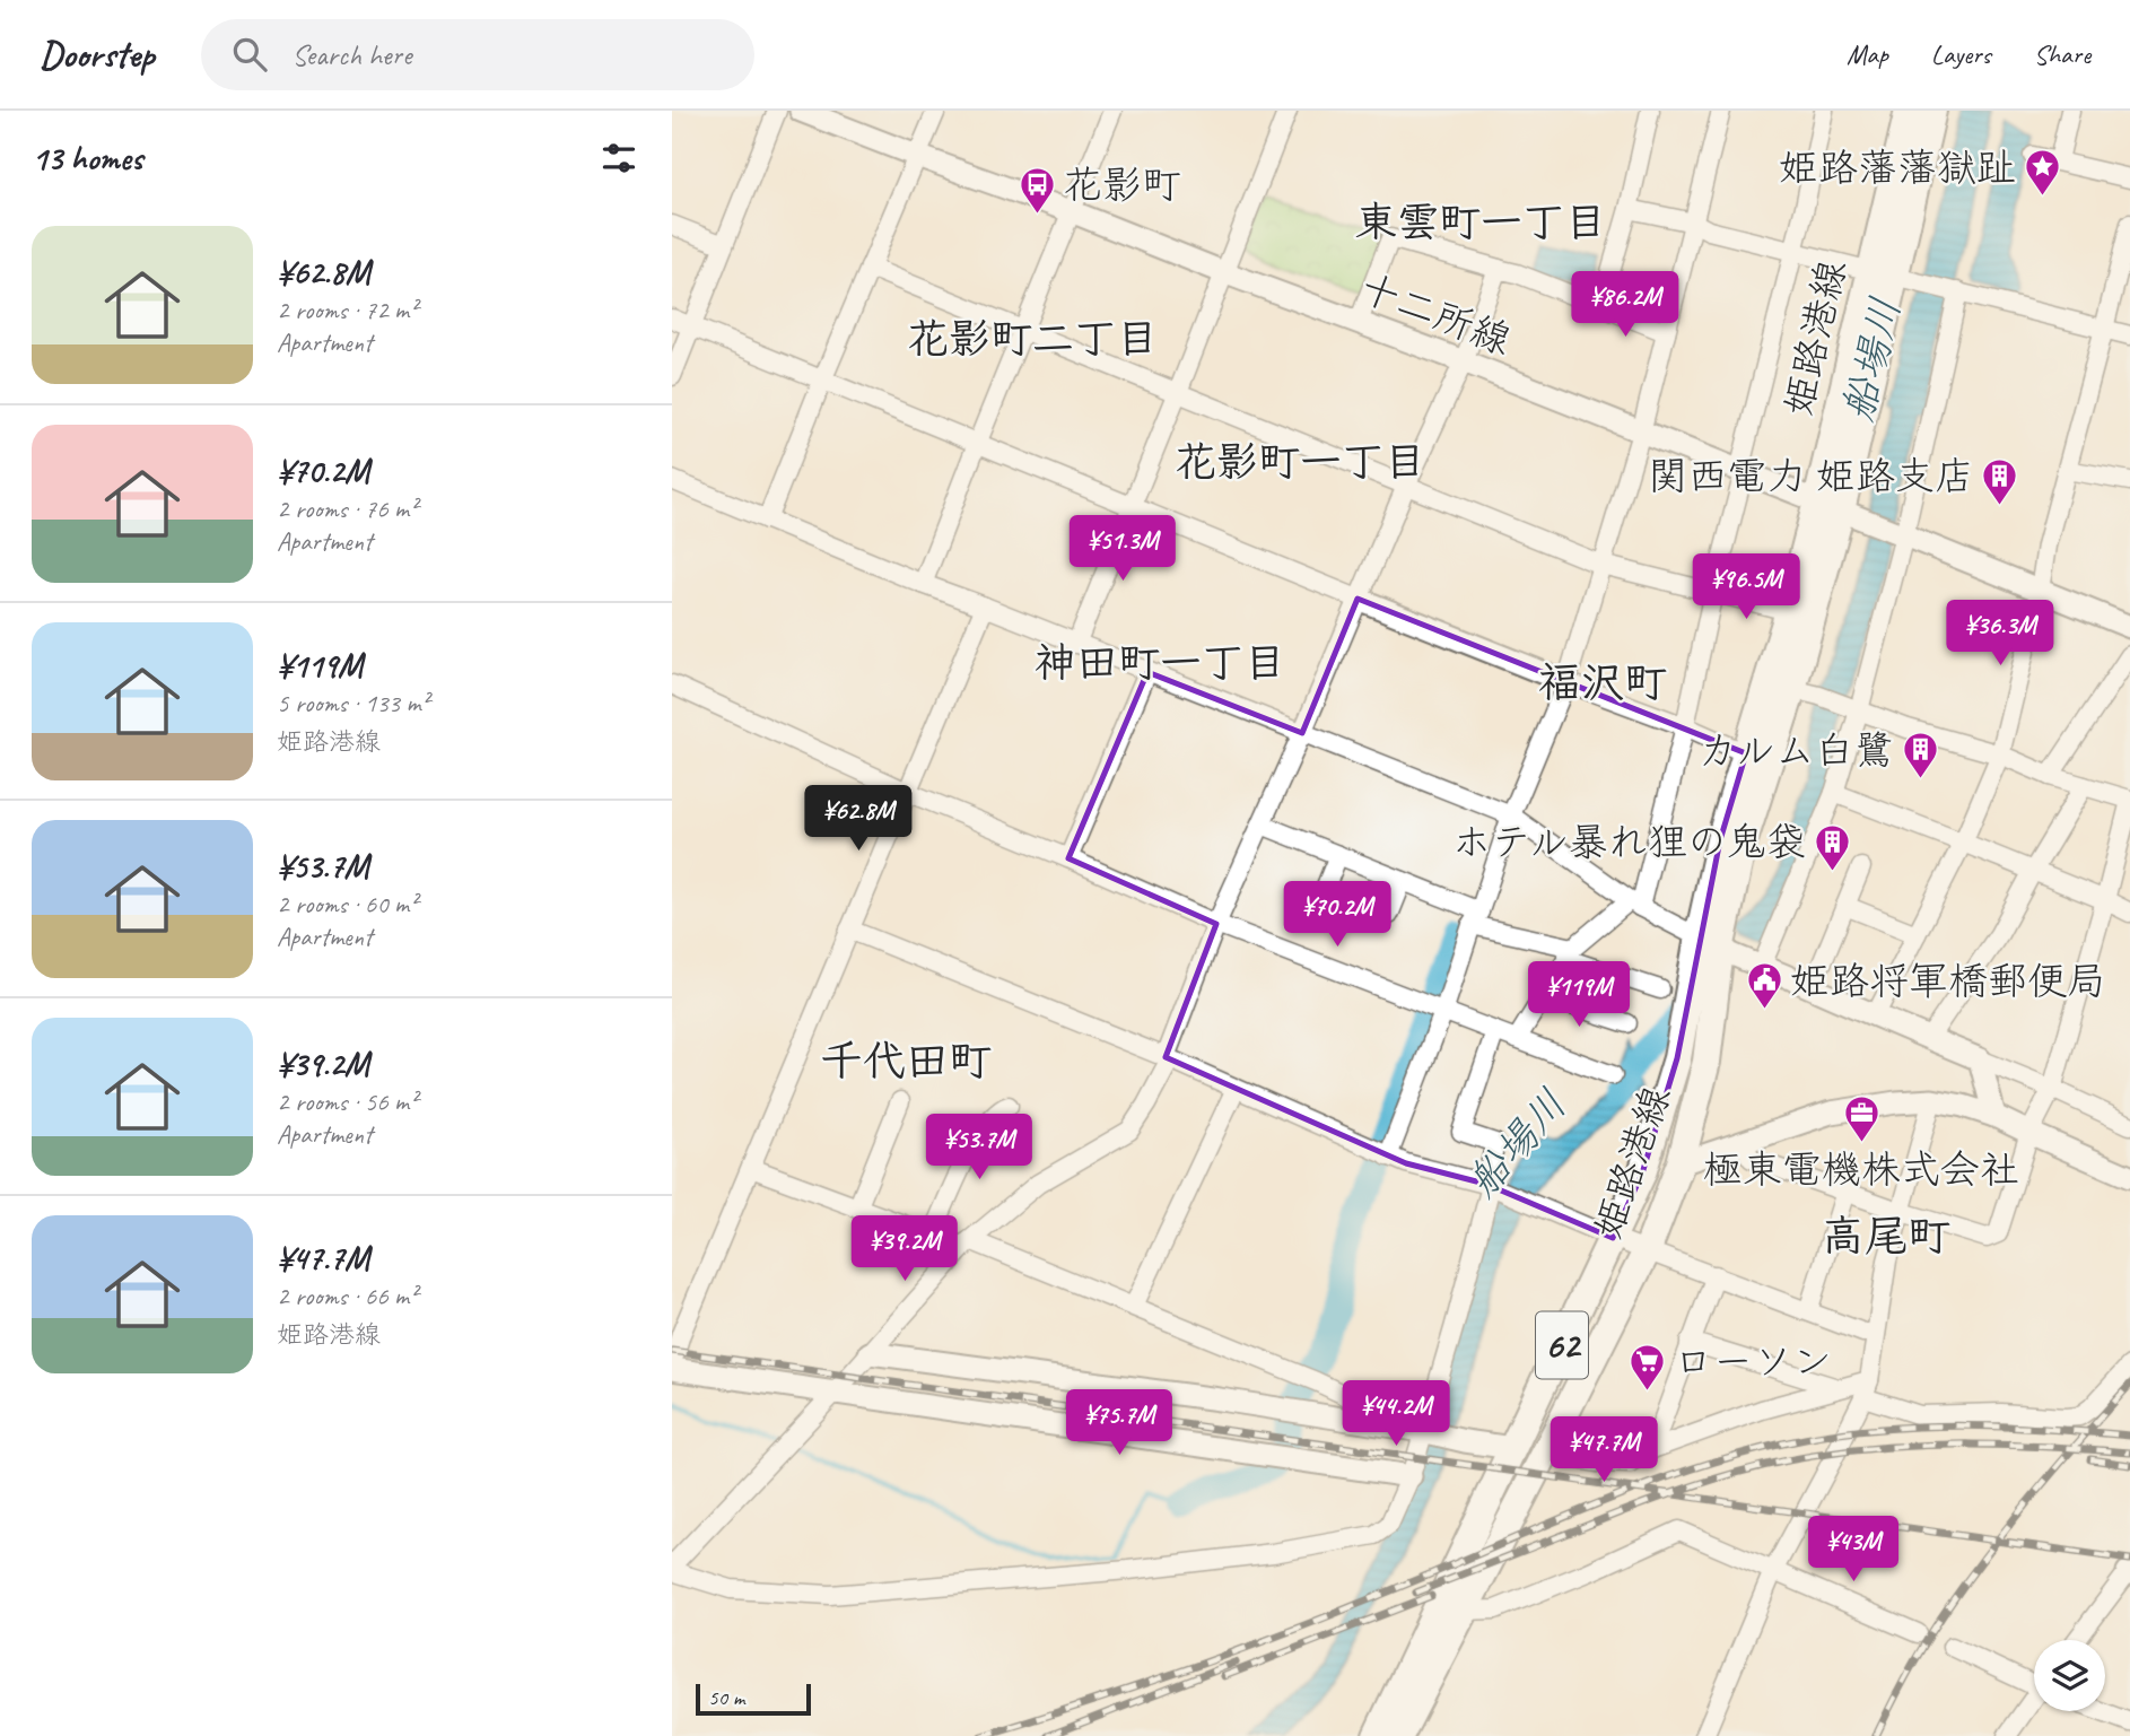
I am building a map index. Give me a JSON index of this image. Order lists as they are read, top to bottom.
{
  "streets": {
    "main road": ["姫路港線", "62"],
    "street": ["十二所線"]
  },
  "crossings": [
    ["十二所線", "姫路港線"]
  ],
  "districts": [
    "東雲町一丁目",
    "花影町二丁目",
    "花影町一丁目",
    "神田町一丁目",
    "福沢町",
    "千代田町",
    "高尾町"
  ],
  "water": ["船場川"],
  "places": {
    "place": ["姫路藩藩獄趾"],
    "bus stop": ["花影町"],
    "building": ["関西電力 姫路支店", "カルム白鷺", "ホテル暴れ狸の鬼袋"],
    "public building": ["姫路将軍橋郵便局"],
    "office": ["極東電機株式会社"],
    "supermarket": ["ローソン"]
  },
  "scale_bar": "50 m",
  "page": {
    "header": "Doorstep",
    "search": "Search here",
    "nav": ["Map", "Layers", "Share"],
    "heading": "13 homes",
    "list": [
      {
        "name": "¥62.8M",
        "note": "2 rooms · 72 m² · Apartment"
      },
      {
        "name": "¥70.2M",
        "note": "2 rooms · 76 m² · Apartment"
      },
      {
        "name": "¥119M",
        "note": "5 rooms · 133 m² · 姫路港線"
      },
      {
        "name": "¥53.7M",
        "note": "2 rooms · 60 m² · Apartment"
      },
      {
        "name": "¥39.2M",
        "note": "2 rooms · 56 m² · Apartment"
      },
      {
        "name": "¥47.7M",
        "note": "2 rooms · 66 m² · 姫路港線"
      }
    ],
    "price": [
      "¥86.2M",
      "¥51.3M",
      "¥96.5M",
      "¥36.3M",
      "¥62.8M",
      "¥70.2M",
      "¥119M",
      "¥53.7M",
      "¥39.2M",
      "¥44.2M",
      "¥75.7M",
      "¥47.7M",
      "¥43M"
    ],
    "scale": "50 m"
  }
}
